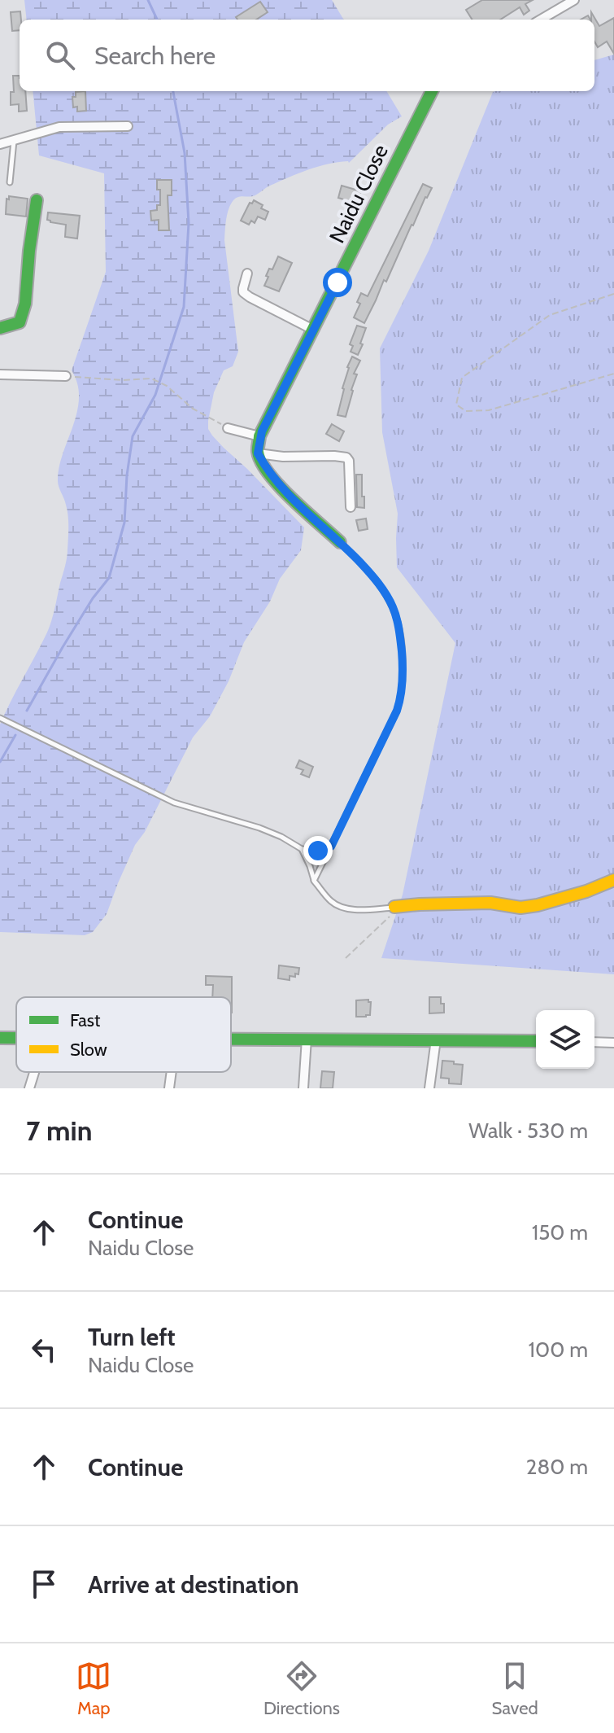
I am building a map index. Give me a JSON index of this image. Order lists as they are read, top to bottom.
{
  "streets": {
    "street": ["Naidu Close"]
  },
  "legend": ["Fast", "Slow"],
  "page": {
    "search": "Search here",
    "heading": ["7 min", "Walk · 530 m"],
    "list": [
      ["Continue", "Naidu Close", "150 m"],
      ["Turn left", "Naidu Close", "100 m"],
      ["Continue", "280 m"],
      "Arrive at destination"
    ],
    "nav": ["Map", "Directions", "Saved"]
  }
}
